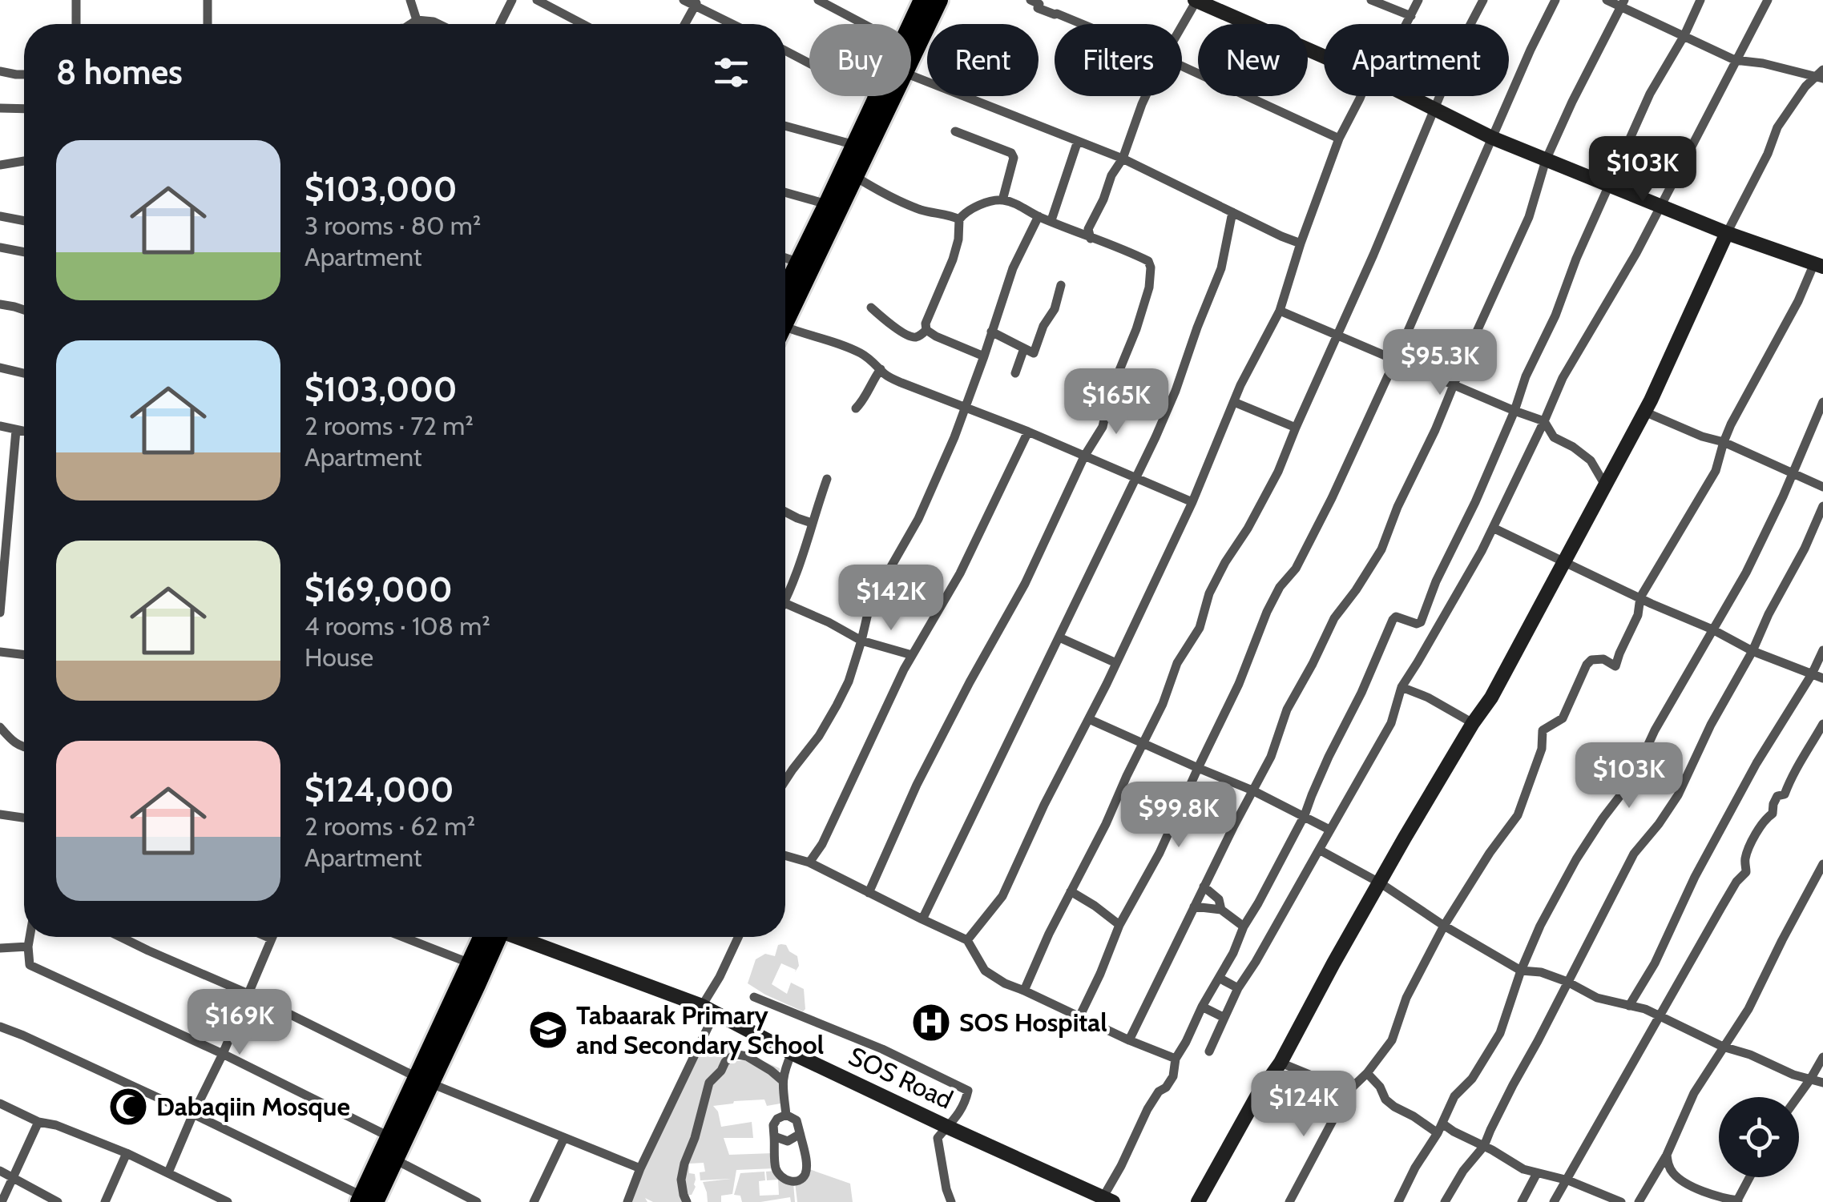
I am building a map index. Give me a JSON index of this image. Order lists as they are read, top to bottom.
{
  "streets": {
    "street": ["SOS Road"]
  },
  "places": {
    "hospital": ["SOS Hospital"],
    "school or university": ["Tabaarak Primary and Secondary School"],
    "mosque": ["Dabaqiin Mosque"]
  },
  "page": {
    "chip": [
      "Buy",
      "Rent",
      "Filters",
      "New",
      "Apartment"
    ],
    "heading": "8 homes",
    "list": [
      {
        "name": "$103,000",
        "note": "3 rooms · 80 m² · Apartment"
      },
      {
        "name": "$103,000",
        "note": "2 rooms · 72 m² · Apartment"
      },
      {
        "name": "$169,000",
        "note": "4 rooms · 108 m² · House"
      },
      {
        "name": "$124,000",
        "note": "2 rooms · 62 m² · Apartment"
      }
    ],
    "price": [
      "$103K",
      "$95.3K",
      "$165K",
      "$142K",
      "$103K",
      "$99.8K",
      "$169K",
      "$124K"
    ]
  }
}
